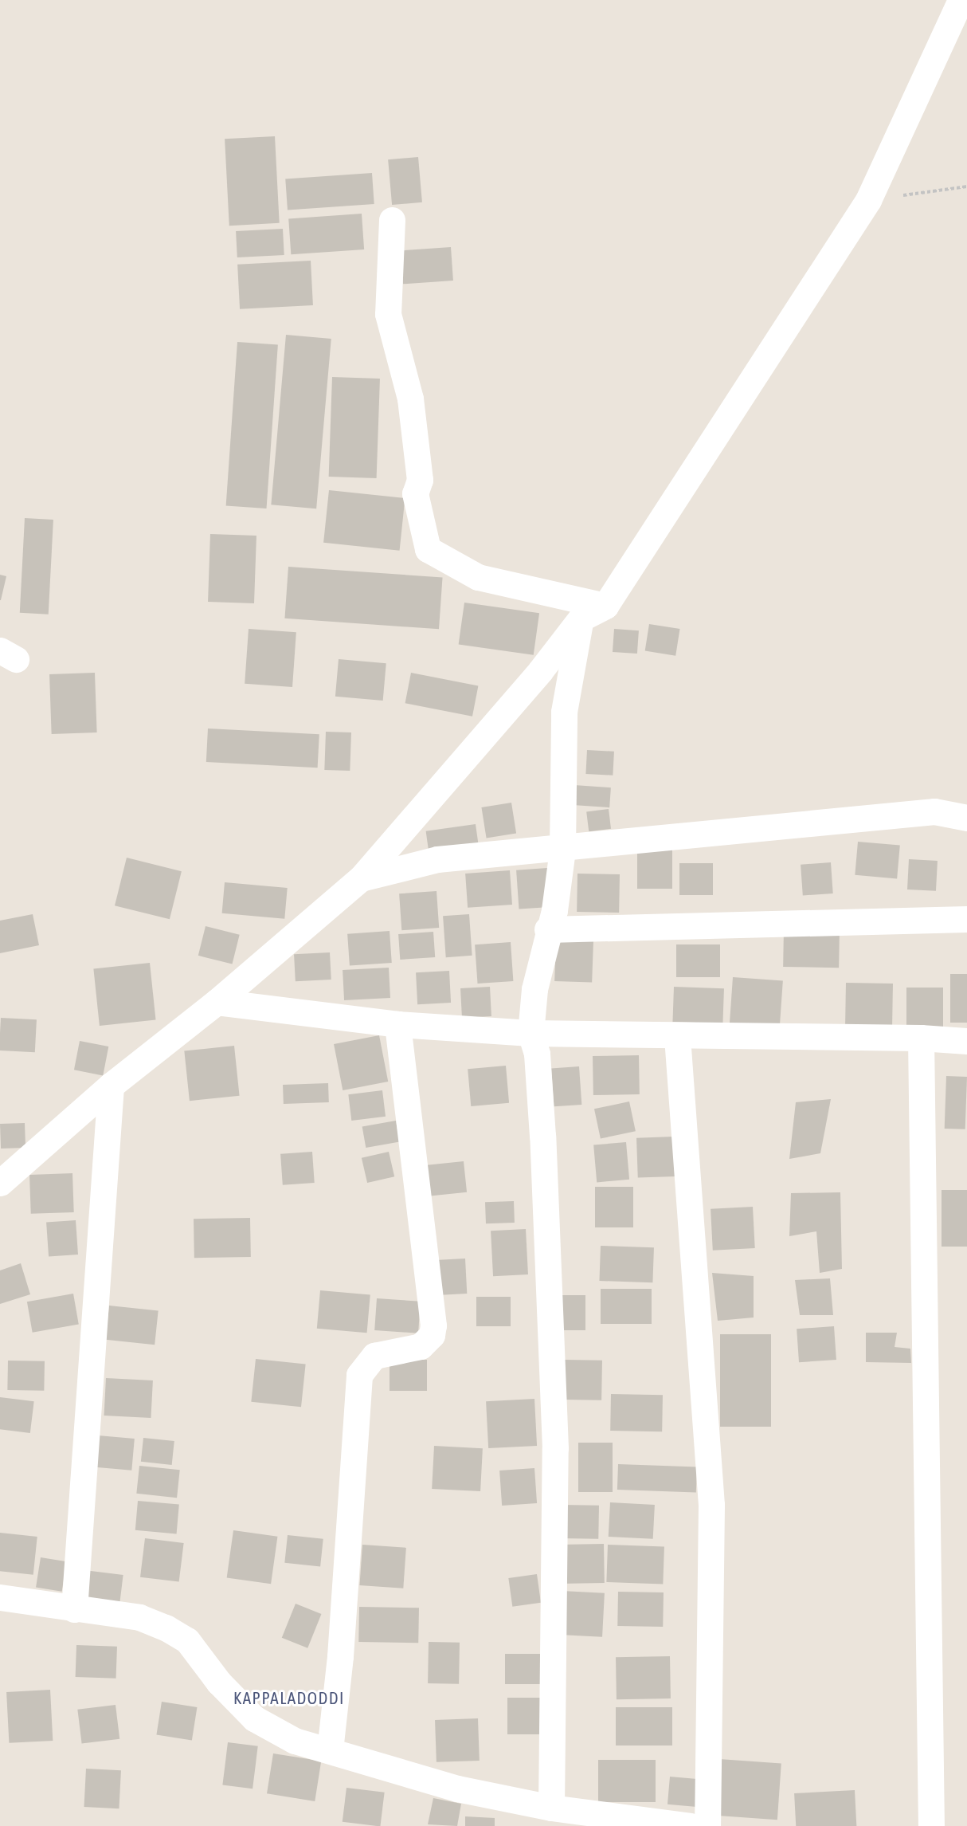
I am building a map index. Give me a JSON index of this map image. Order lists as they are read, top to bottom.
{
  "districts": ["KAPPALADODDI"]
}
